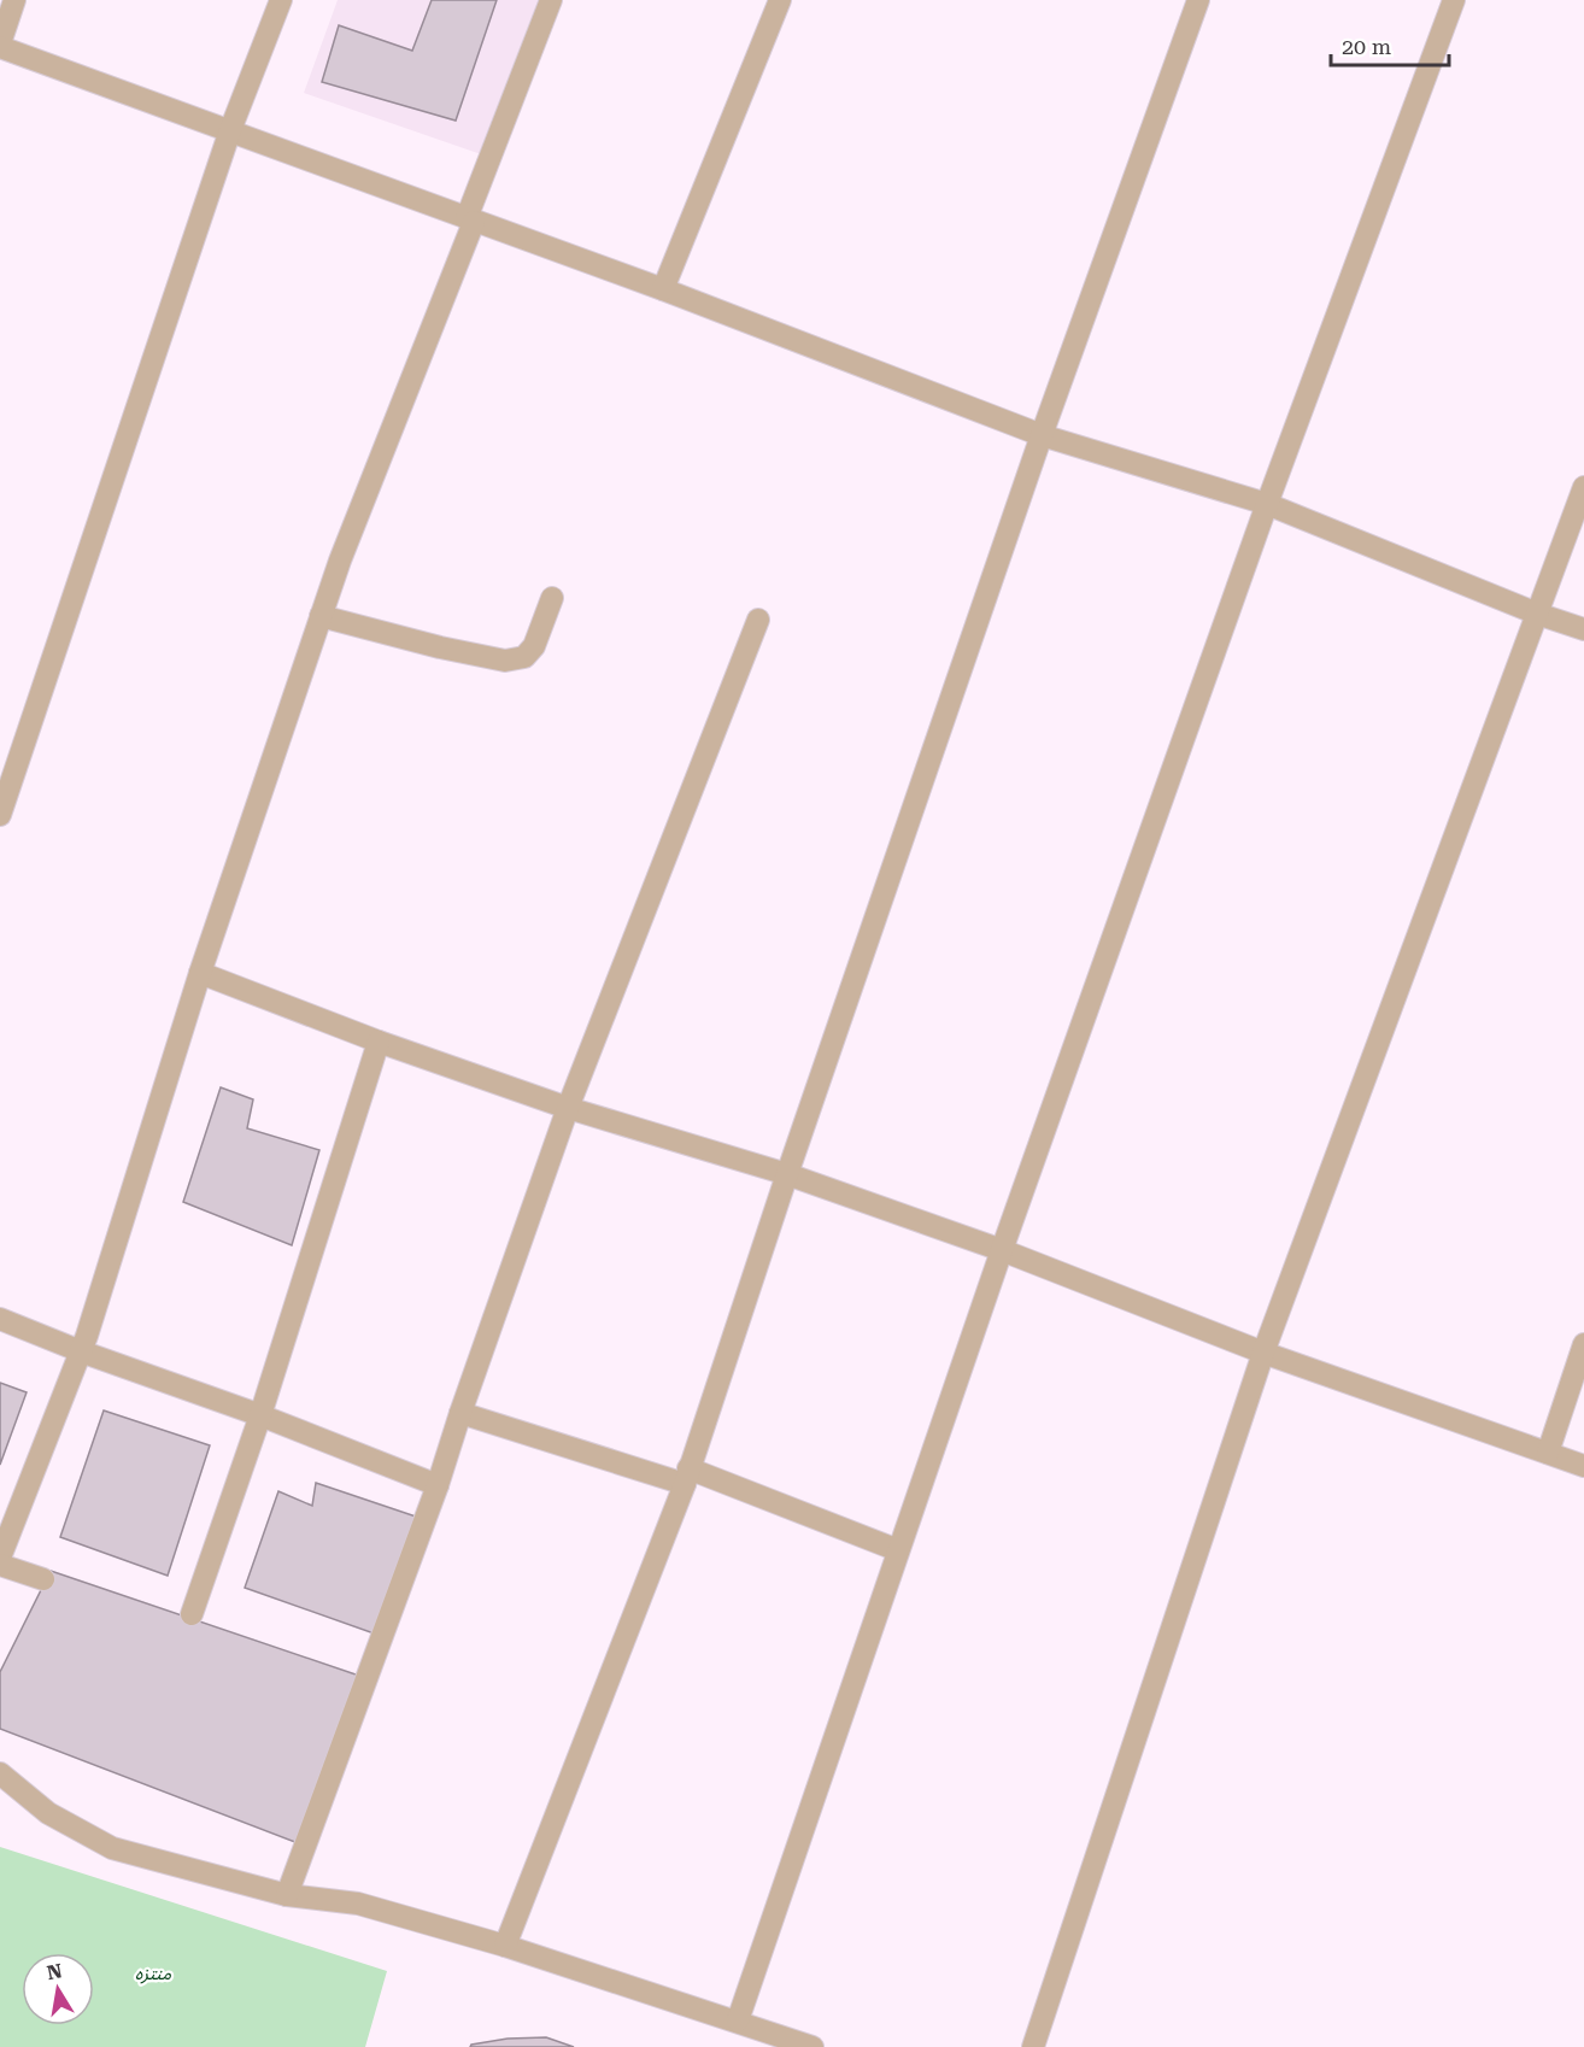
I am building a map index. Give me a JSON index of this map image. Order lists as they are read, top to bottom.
{
  "parks": ["منتزه"],
  "scale_bar": "20 m",
  "north": "top"
}
